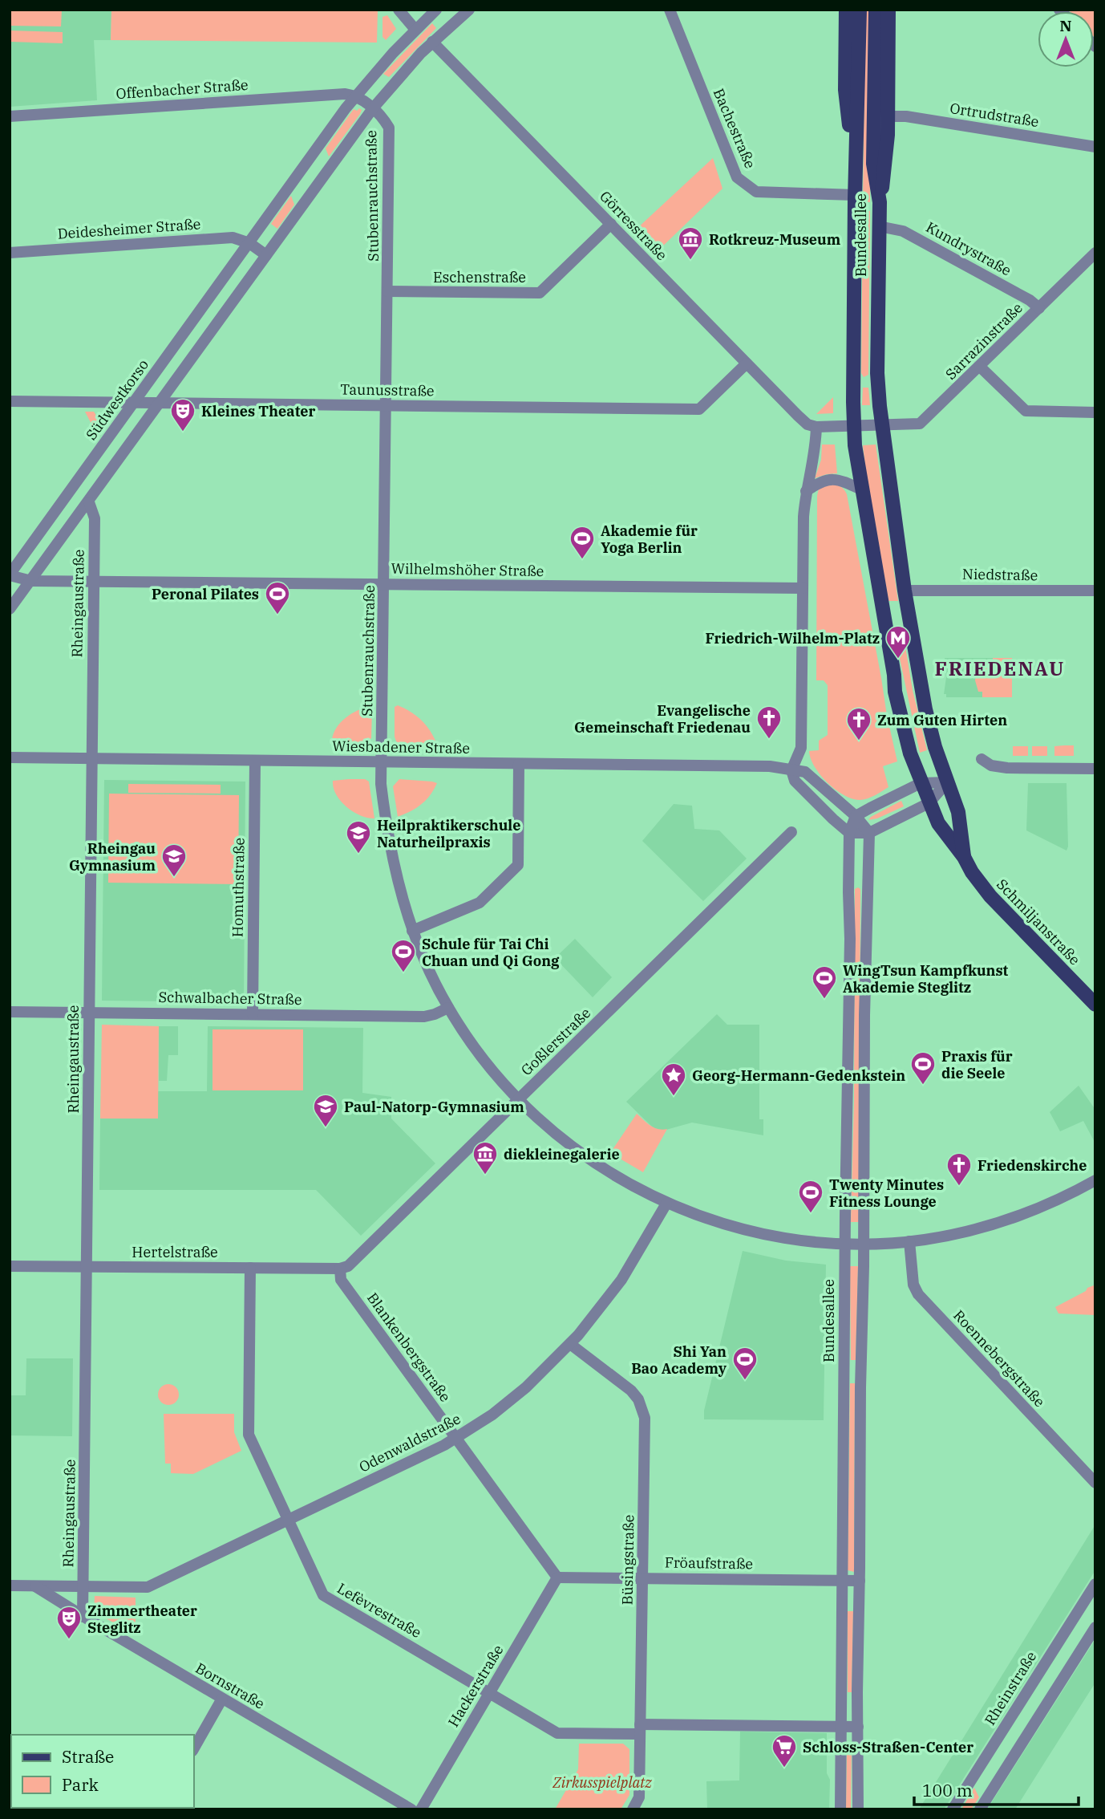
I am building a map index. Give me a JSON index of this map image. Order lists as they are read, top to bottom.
{
  "streets": {
    "main road": ["Bundesallee", "Schmiljanstraße"],
    "street": [
      "Offenbacher Straße",
      "Ortrudstraße",
      "Bachestraße",
      "Stubenrauchstraße",
      "Görresstraße",
      "Deidesheimer Straße",
      "Kundrystraße",
      "Eschenstraße",
      "Sarrazinstraße",
      "Taunusstraße",
      "Südwestkorso",
      "Wilhelmshöher Straße",
      "Niedstraße",
      "Rheingaustraße",
      "Wiesbadener Straße",
      "Homuthstraße",
      "Schwalbacher Straße",
      "Goßlerstraße",
      "Hertelstraße",
      "Blankenbergstraße",
      "Roennebergstraße",
      "Odenwaldstraße",
      "Büsingstraße",
      "Fröaufstraße",
      "Lefèvrestraße",
      "Bornstraße",
      "Hackerstraße",
      "Rheinstraße"
    ]
  },
  "crossings": [
    ["Offenbacher Straße", "Südwestkorso"],
    ["Bachestraße", "Bundesallee"],
    ["Stubenrauchstraße", "Bundesallee"],
    ["Stubenrauchstraße", "Eschenstraße"],
    ["Stubenrauchstraße", "Taunusstraße"],
    ["Stubenrauchstraße", "Wilhelmshöher Straße"],
    ["Stubenrauchstraße", "Wiesbadener Straße"],
    ["Stubenrauchstraße", "Schwalbacher Straße"],
    ["Stubenrauchstraße", "Goßlerstraße"],
    ["Stubenrauchstraße", "Roennebergstraße"],
    ["Stubenrauchstraße", "Odenwaldstraße"],
    ["Görresstraße", "Eschenstraße"],
    ["Görresstraße", "Taunusstraße"],
    ["Deidesheimer Straße", "Südwestkorso"],
    ["Bundesallee", "Kundrystraße"],
    ["Bundesallee", "Sarrazinstraße"],
    ["Bundesallee", "Fröaufstraße"],
    ["Bundesallee", "Lefèvrestraße"],
    ["Kundrystraße", "Sarrazinstraße"],
    ["Taunusstraße", "Südwestkorso"],
    ["Südwestkorso", "Wilhelmshöher Straße"],
    ["Wilhelmshöher Straße", "Rheingaustraße"],
    ["Rheingaustraße", "Wiesbadener Straße"],
    ["Rheingaustraße", "Schwalbacher Straße"],
    ["Rheingaustraße", "Hertelstraße"],
    ["Rheingaustraße", "Odenwaldstraße"],
    ["Rheingaustraße", "Bornstraße"],
    ["Wiesbadener Straße", "Homuthstraße"],
    ["Homuthstraße", "Schwalbacher Straße"],
    ["Goßlerstraße", "Hertelstraße"],
    ["Goßlerstraße", "Blankenbergstraße"],
    ["Hertelstraße", "Blankenbergstraße"],
    ["Hertelstraße", "Lefèvrestraße"],
    ["Blankenbergstraße", "Odenwaldstraße"],
    ["Blankenbergstraße", "Fröaufstraße"],
    ["Blankenbergstraße", "Hackerstraße"],
    ["Odenwaldstraße", "Büsingstraße"],
    ["Odenwaldstraße", "Lefèvrestraße"],
    ["Odenwaldstraße", "Bornstraße"],
    ["Büsingstraße", "Fröaufstraße"],
    ["Büsingstraße", "Lefèvrestraße"],
    ["Fröaufstraße", "Hackerstraße"],
    ["Lefèvrestraße", "Hackerstraße"]
  ],
  "districts": ["FRIEDENAU"],
  "parks": ["Zirkusspielplatz"],
  "places": {
    "museum": ["Rotkreuz-Museum", "diekleinegalerie"],
    "theatre": ["Kleines Theater", "Zimmertheater Steglitz"],
    "sports": [
      "Akademie für Yoga Berlin",
      "Peronal Pilates",
      "Schule für Tai Chi Chuan und Qi Gong",
      "WingTsun Kampfkunst Akademie Steglitz",
      "Praxis für die Seele",
      "Twenty Minutes Fitness Lounge",
      "Shi Yan Bao Academy"
    ],
    "metro station": ["Friedrich-Wilhelm-Platz"],
    "church": ["Evangelische Gemeinschaft Friedenau", "Zum Guten Hirten", "Friedenskirche"],
    "school or university": ["Heilpraktikerschule Naturheilpraxis", "Rheingau Gymnasium", "Paul-Natorp-Gymnasium"],
    "place": ["Georg-Hermann-Gedenkstein"],
    "supermarket": ["Schloss-Straßen-Center"]
  },
  "legend": ["Straße", "Park"],
  "scale_bar": "100 m",
  "north": "top"
}
